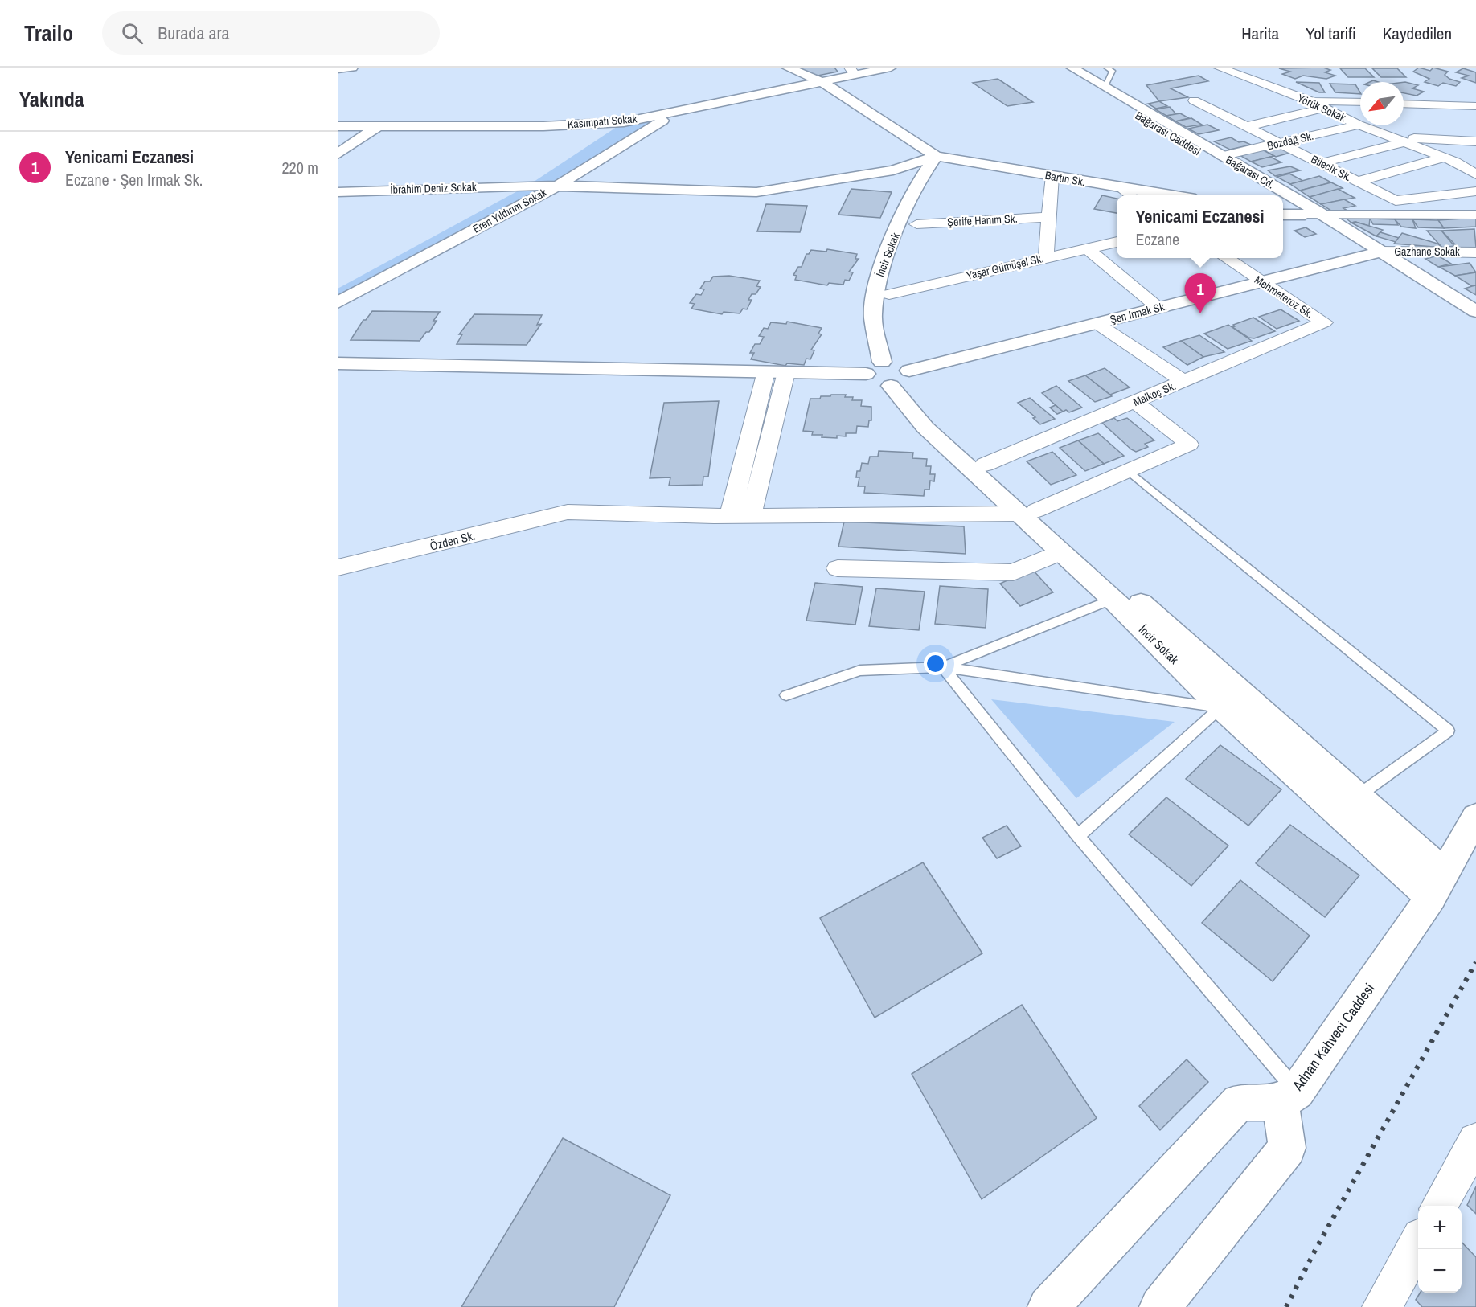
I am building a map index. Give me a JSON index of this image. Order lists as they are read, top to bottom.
{
  "streets": {
    "main road": [
      "Kasımpatı Sokak",
      "Bağarası Caddesi",
      "Bağarası Cd.",
      "Bartın Sk.",
      "İbrahim Deniz Sokak",
      "Eren Yıldırım Sokak",
      "İncir Sokak",
      "Şen Irmak Sk.",
      "Adnan Kahveci Caddesi"
    ],
    "street": [
      "Yörük Sokak",
      "Bozdağ Sk.",
      "Bilecik Sk.",
      "Şerife Hanım Sk.",
      "Gazhane Sokak",
      "Yaşar Gümüşel Sk.",
      "Mehmeteroz Sk.",
      "Malkoç Sk.",
      "Özden Sk."
    ]
  },
  "crossings": [
    ["Yörük Sokak", "Bozdağ Sk."],
    ["Kasımpatı Sokak", "Eren Yıldırım Sokak"],
    ["Bağarası Caddesi", "Bağarası Cd."],
    ["Bağarası Caddesi", "Gazhane Sokak"],
    ["Bağarası Caddesi", "Şen Irmak Sk."],
    ["Bozdağ Sk.", "Bilecik Sk."],
    ["Bozdağ Sk.", "Bağarası Cd."],
    ["Bağarası Cd.", "Gazhane Sokak"],
    ["Bağarası Cd.", "Şen Irmak Sk."],
    ["Bartın Sk.", "İbrahim Deniz Sokak"],
    ["Bartın Sk.", "İncir Sokak"],
    ["İbrahim Deniz Sokak", "Eren Yıldırım Sokak"],
    ["İbrahim Deniz Sokak", "İncir Sokak"],
    ["Şerife Hanım Sk.", "İncir Sokak"],
    ["Gazhane Sokak", "Şen Irmak Sk."],
    ["İncir Sokak", "Yaşar Gümüşel Sk."],
    ["İncir Sokak", "Şen Irmak Sk."],
    ["İncir Sokak", "Malkoç Sk."],
    ["İncir Sokak", "Özden Sk."],
    ["İncir Sokak", "Adnan Kahveci Caddesi"],
    ["Mehmeteroz Sk.", "Şen Irmak Sk."],
    ["Mehmeteroz Sk.", "Malkoç Sk."]
  ],
  "north": "bottom left",
  "page": {
    "header": "Trailo",
    "search": "Burada ara",
    "nav": ["Harita", "Yol tarifi", "Kaydedilen"],
    "heading": "Yakında",
    "list": [
      {
        "mark": "1",
        "name": "Yenicami Eczanesi",
        "note": "Eczane · Şen Irmak Sk.",
        "value": "220 m"
      }
    ],
    "popup": ["Yenicami Eczanesi", "Eczane"],
    "pins": "1",
    "map_buttons": ["+", "−"]
  }
}
